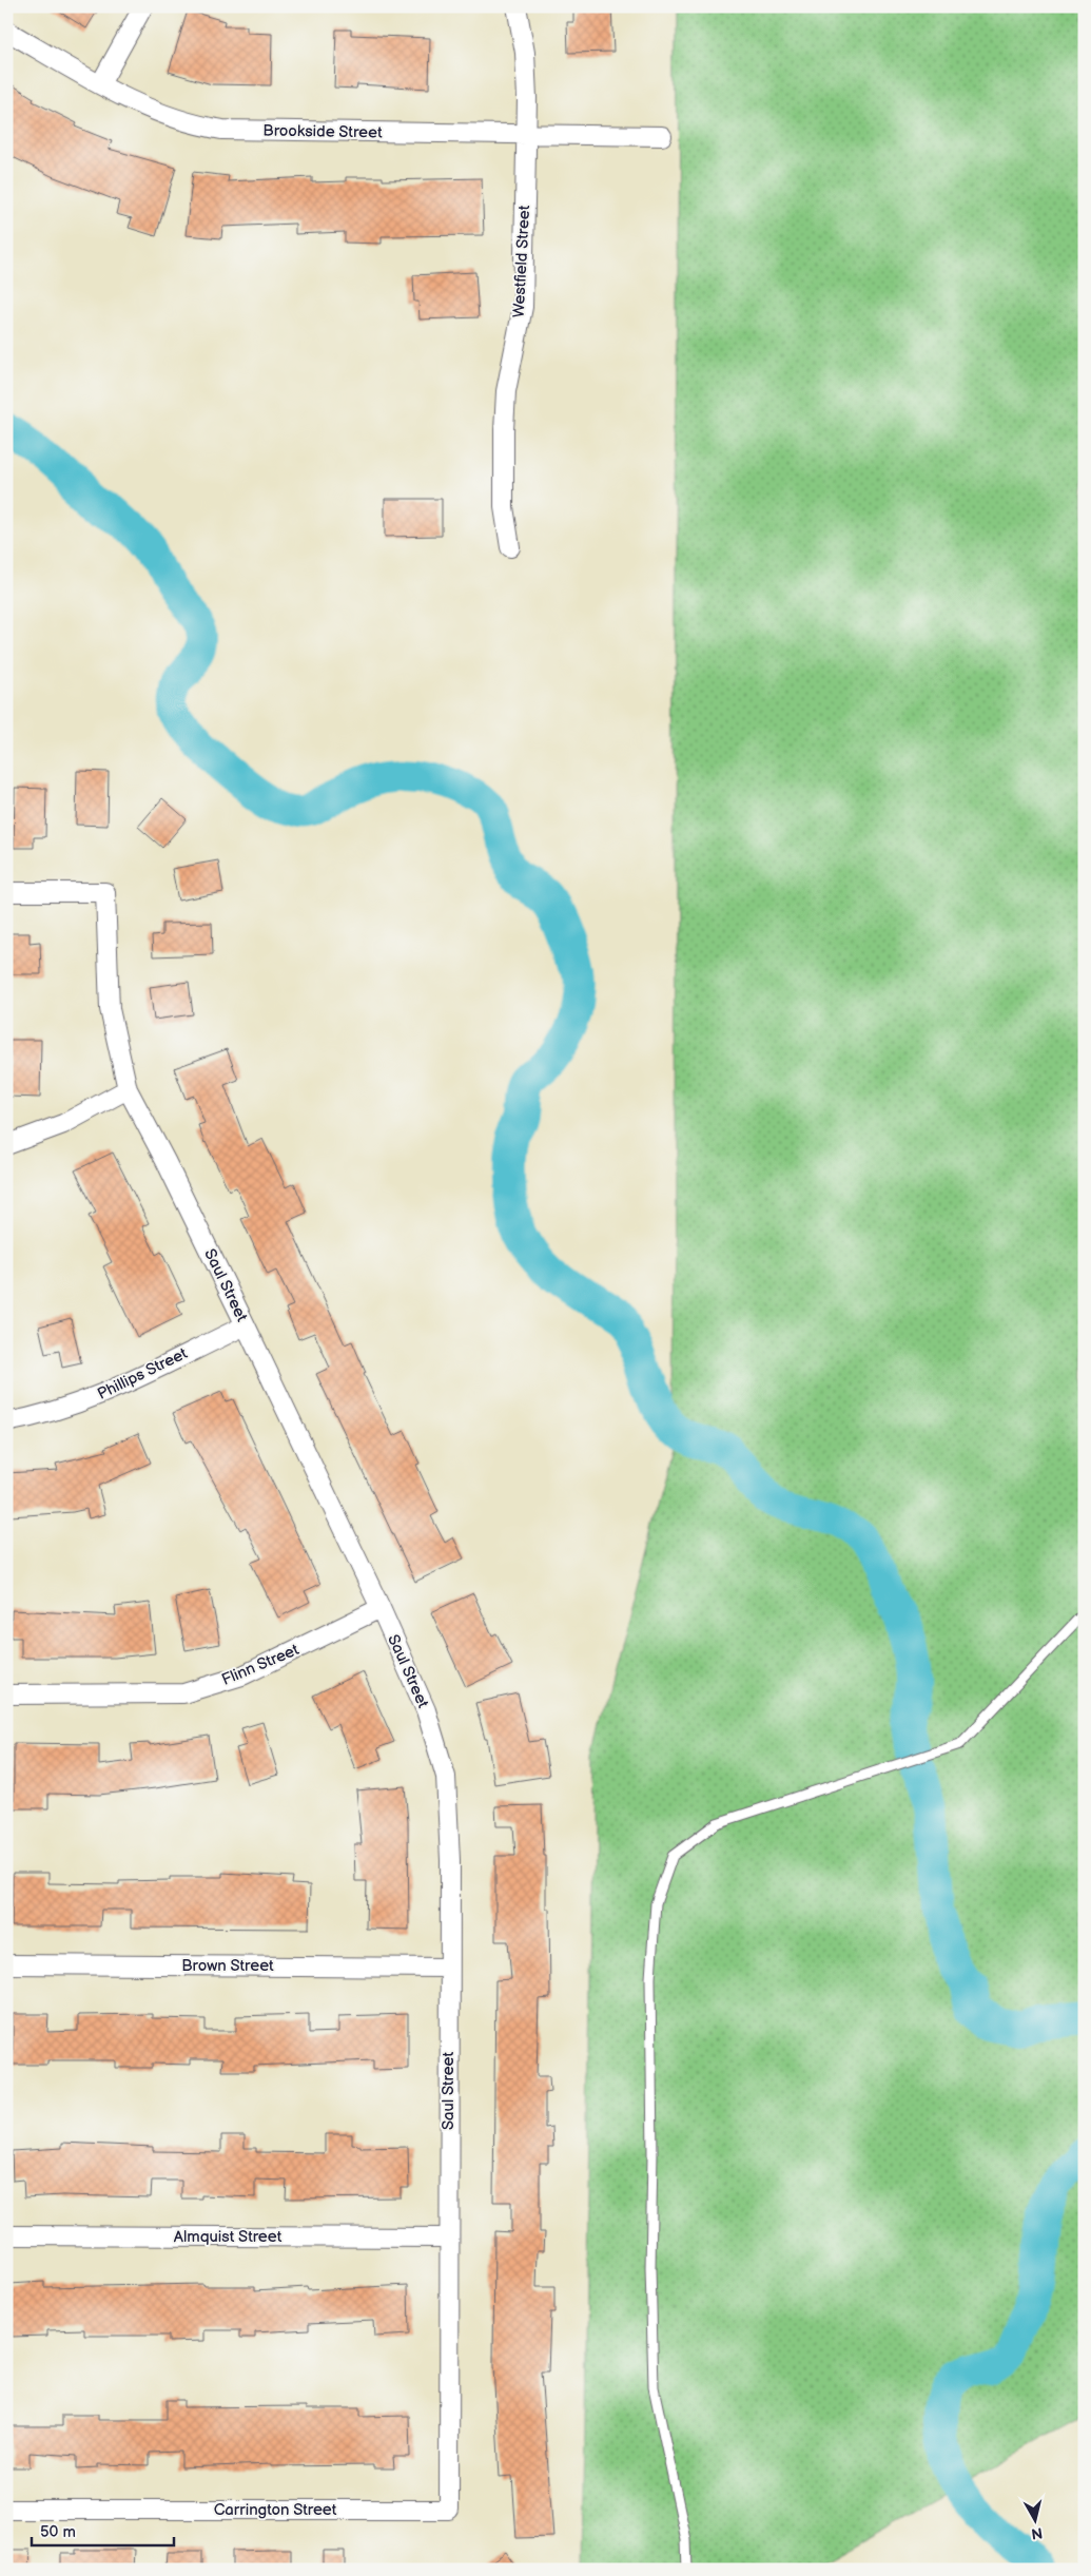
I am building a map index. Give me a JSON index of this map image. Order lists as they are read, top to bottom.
{
  "streets": {
    "street": [
      "Brookside Street",
      "Westfield Street",
      "Saul Street",
      "Phillips Street",
      "Flinn Street",
      "Brown Street",
      "Almquist Street",
      "Carrington Street"
    ]
  },
  "crossings": [
    ["Brookside Street", "Westfield Street"],
    ["Saul Street", "Phillips Street"],
    ["Saul Street", "Flinn Street"],
    ["Saul Street", "Brown Street"],
    ["Saul Street", "Almquist Street"],
    ["Saul Street", "Carrington Street"]
  ],
  "scale_bar": "50 m",
  "north": "bottom"
}
